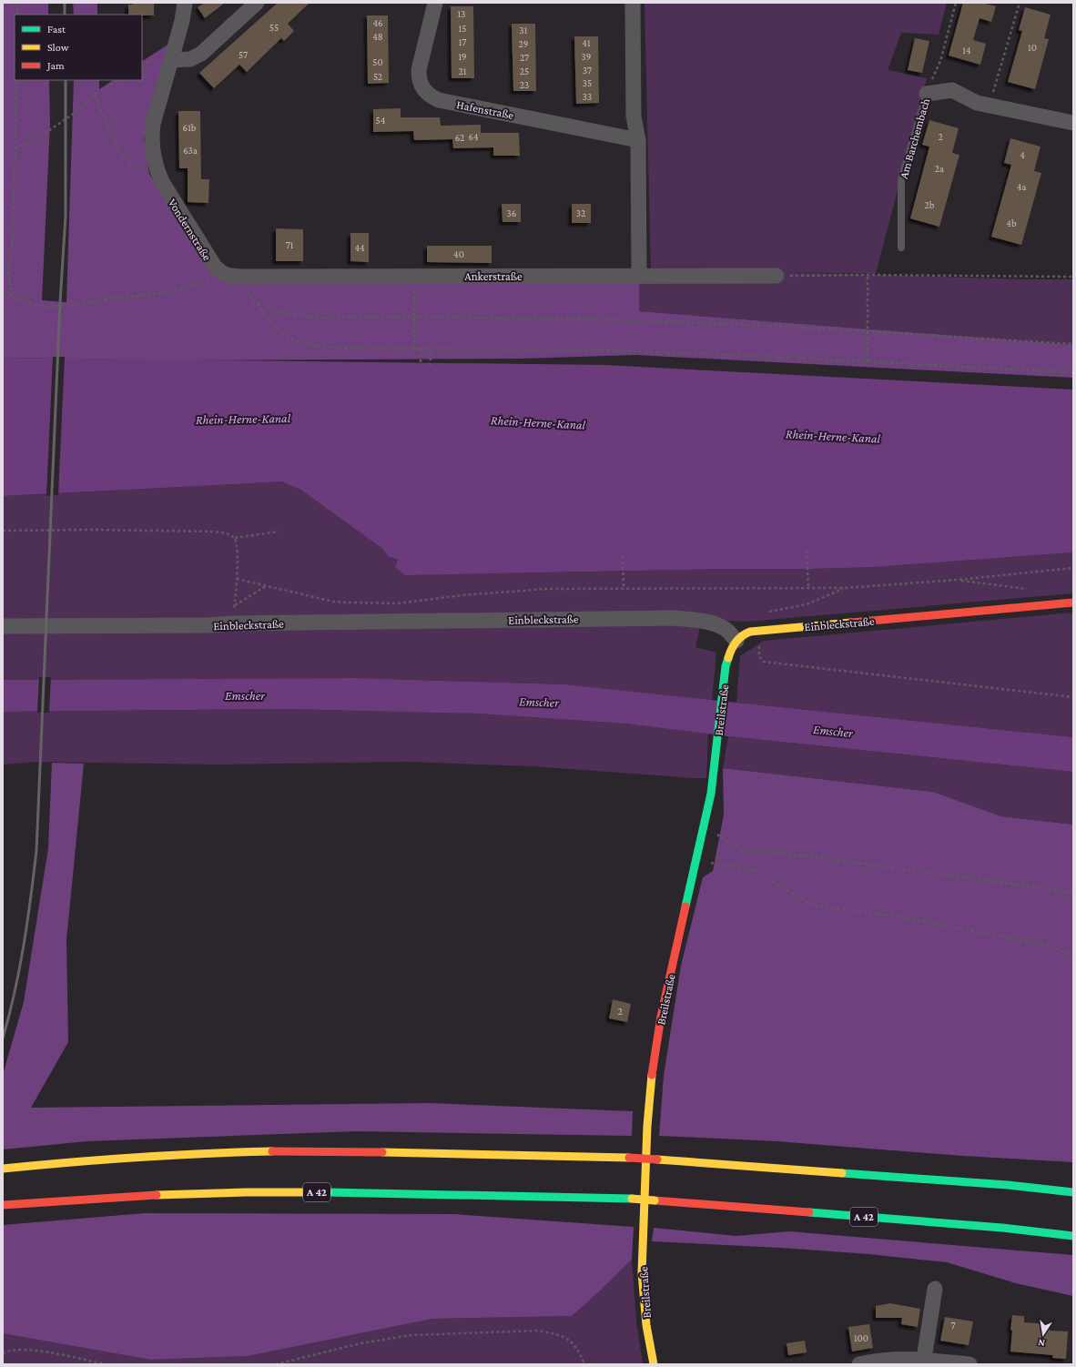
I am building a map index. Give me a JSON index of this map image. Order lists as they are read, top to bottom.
{
  "streets": {
    "main road": ["Einbleckstraße", "Breilstraße", "A 42"],
    "street": [
      "Hafenstraße",
      "Am Barchembach",
      "Vondernstraße",
      "Ankerstraße"
    ]
  },
  "crossings": [
    ["Vondernstraße", "Ankerstraße"],
    ["Einbleckstraße", "Breilstraße"]
  ],
  "water": ["Rhein-Herne-Kanal", "Emscher"],
  "house_numbers": [
    "13",
    "46",
    "55",
    "15",
    "31",
    "48",
    "17",
    "41",
    "29",
    "10",
    "14",
    "57",
    "19",
    "39",
    "27",
    "50",
    "37",
    "21",
    "25",
    "52",
    "35",
    "23",
    "33",
    "54",
    "61b",
    "64",
    "2",
    "62",
    "63a",
    "4",
    "2a",
    "4a",
    "2b",
    "36",
    "32",
    "4b",
    "71",
    "44",
    "40",
    "2",
    "7",
    "100"
  ],
  "legend": ["Fast", "Slow", "Jam"],
  "north": "bottom"
}
